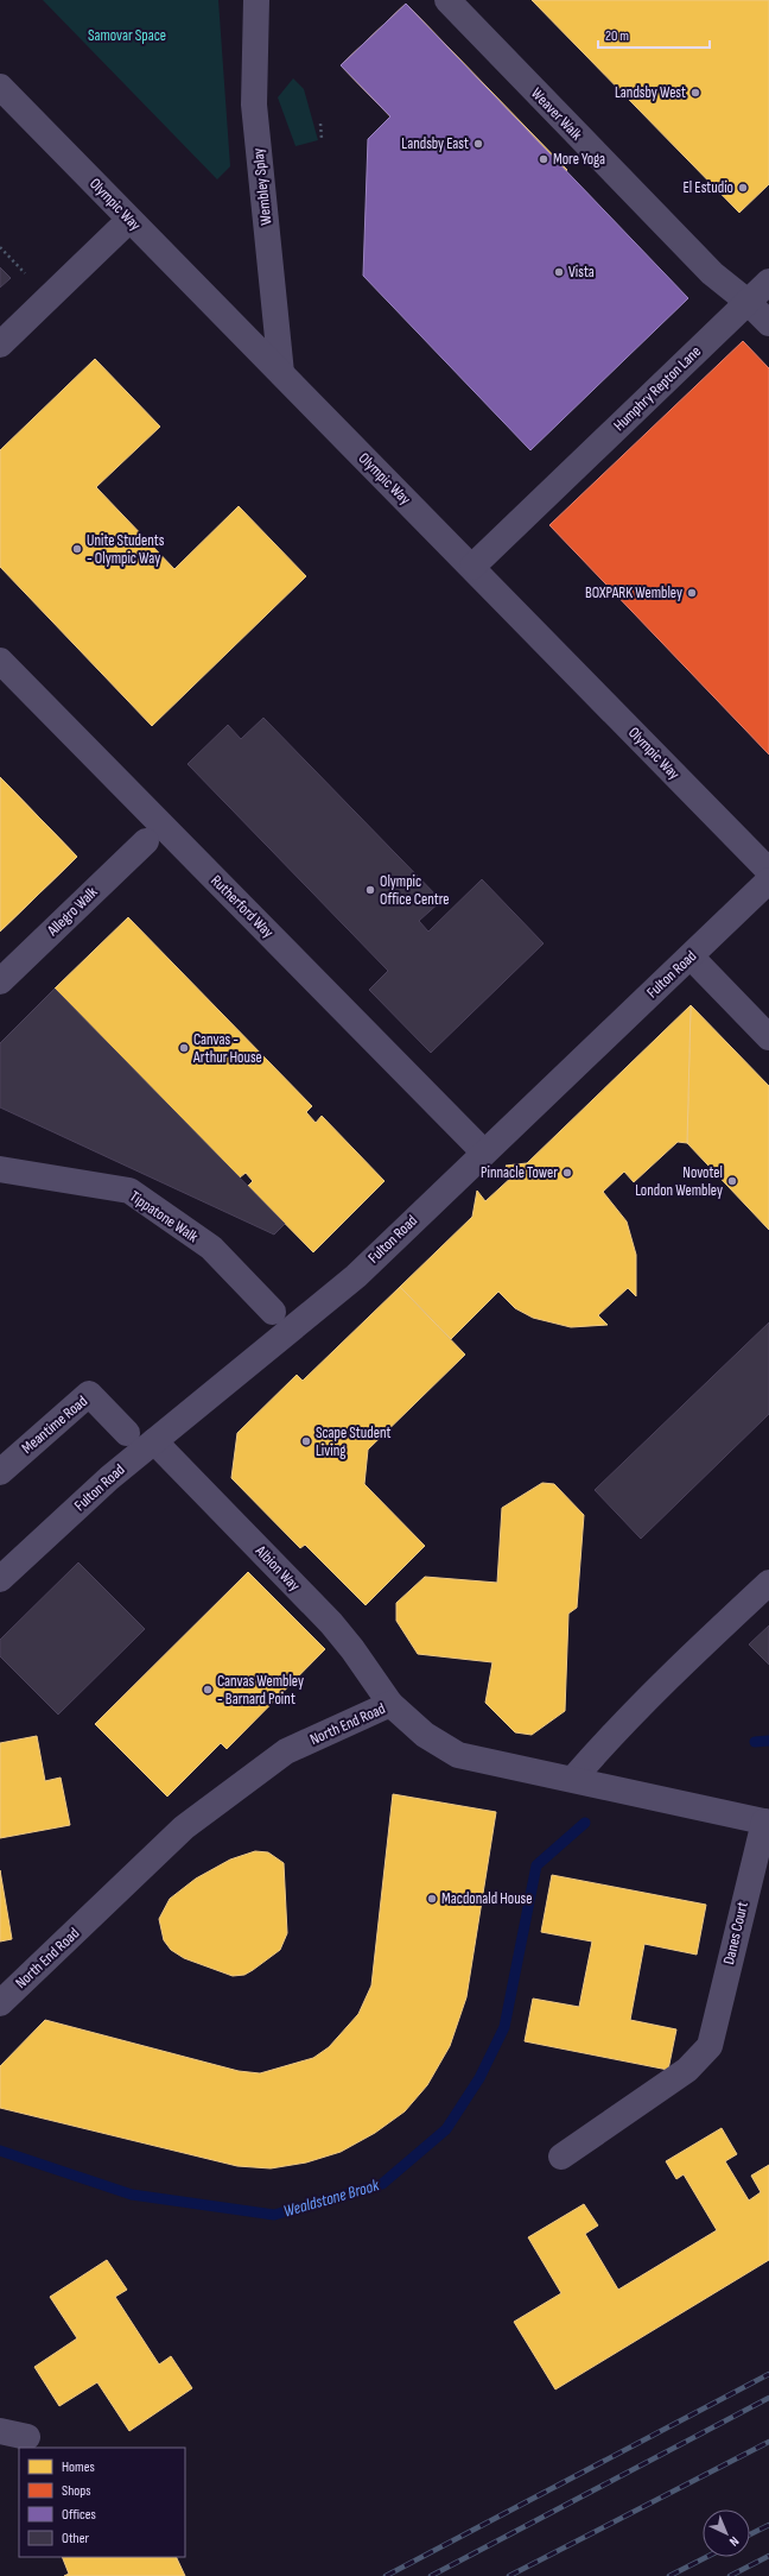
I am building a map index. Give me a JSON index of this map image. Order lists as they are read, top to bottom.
{
  "streets": {
    "street": [
      "Weaver Walk",
      "Wembley Splay",
      "Olympic Way",
      "Humphry Repton Lane",
      "Rutherford Way",
      "Allegro Walk",
      "Fulton Road",
      "Tippatone Walk",
      "Meantime Road",
      "Albion Way",
      "North End Road",
      "Danes Court"
    ]
  },
  "crossings": [
    ["Weaver Walk", "Humphry Repton Lane"],
    ["Wembley Splay", "Olympic Way"],
    ["Olympic Way", "Humphry Repton Lane"],
    ["Rutherford Way", "Fulton Road"],
    ["Fulton Road", "Albion Way"],
    ["Albion Way", "North End Road"],
    ["North End Road", "Danes Court"]
  ],
  "water": ["Wealdstone Brook"],
  "parks": ["Samovar Space"],
  "places": [
    "Landsby West",
    "Landsby East",
    "More Yoga",
    "El Estudio",
    "Vista",
    "Unite Students - Olympic Way",
    "BOXPARK Wembley",
    "Olympic Office Centre",
    "Canvas - Arthur House",
    "Pinnacle Tower",
    "Novotel London Wembley",
    "Scape Student Living",
    "Canvas Wembley - Barnard Point",
    "Macdonald House"
  ],
  "legend": [
    "Homes",
    "Shops",
    "Offices",
    "Other"
  ],
  "scale_bar": "20 m",
  "north": "bottom right"
}
